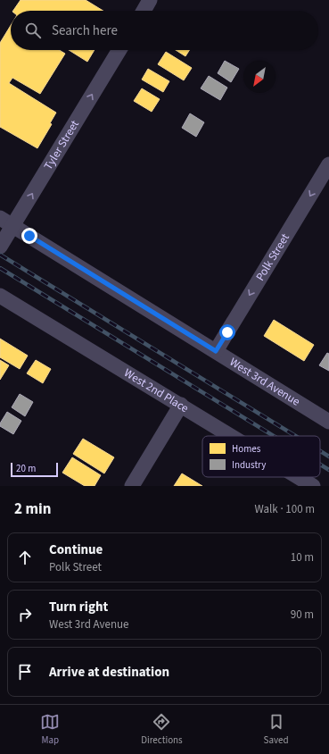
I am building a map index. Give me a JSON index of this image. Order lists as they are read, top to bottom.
{
  "streets": {
    "street": [
      "Tyler Street",
      "Polk Street",
      "West 3rd Avenue",
      "West 2nd Place"
    ]
  },
  "crossings": [
    ["Tyler Street", "West 3rd Avenue"],
    ["Polk Street", "West 3rd Avenue"]
  ],
  "one_way": ["Tyler Street", "Polk Street"],
  "legend": ["Homes", "Industry"],
  "scale_bar": "20 m",
  "north": "bottom left",
  "page": {
    "search": "Search here",
    "scale": "20 m",
    "heading": ["2 min", "Walk · 100 m"],
    "list": [
      ["Continue", "Polk Street", "10 m"],
      ["Turn right", "West 3rd Avenue", "90 m"],
      "Arrive at destination"
    ],
    "nav": ["Map", "Directions", "Saved"]
  }
}
